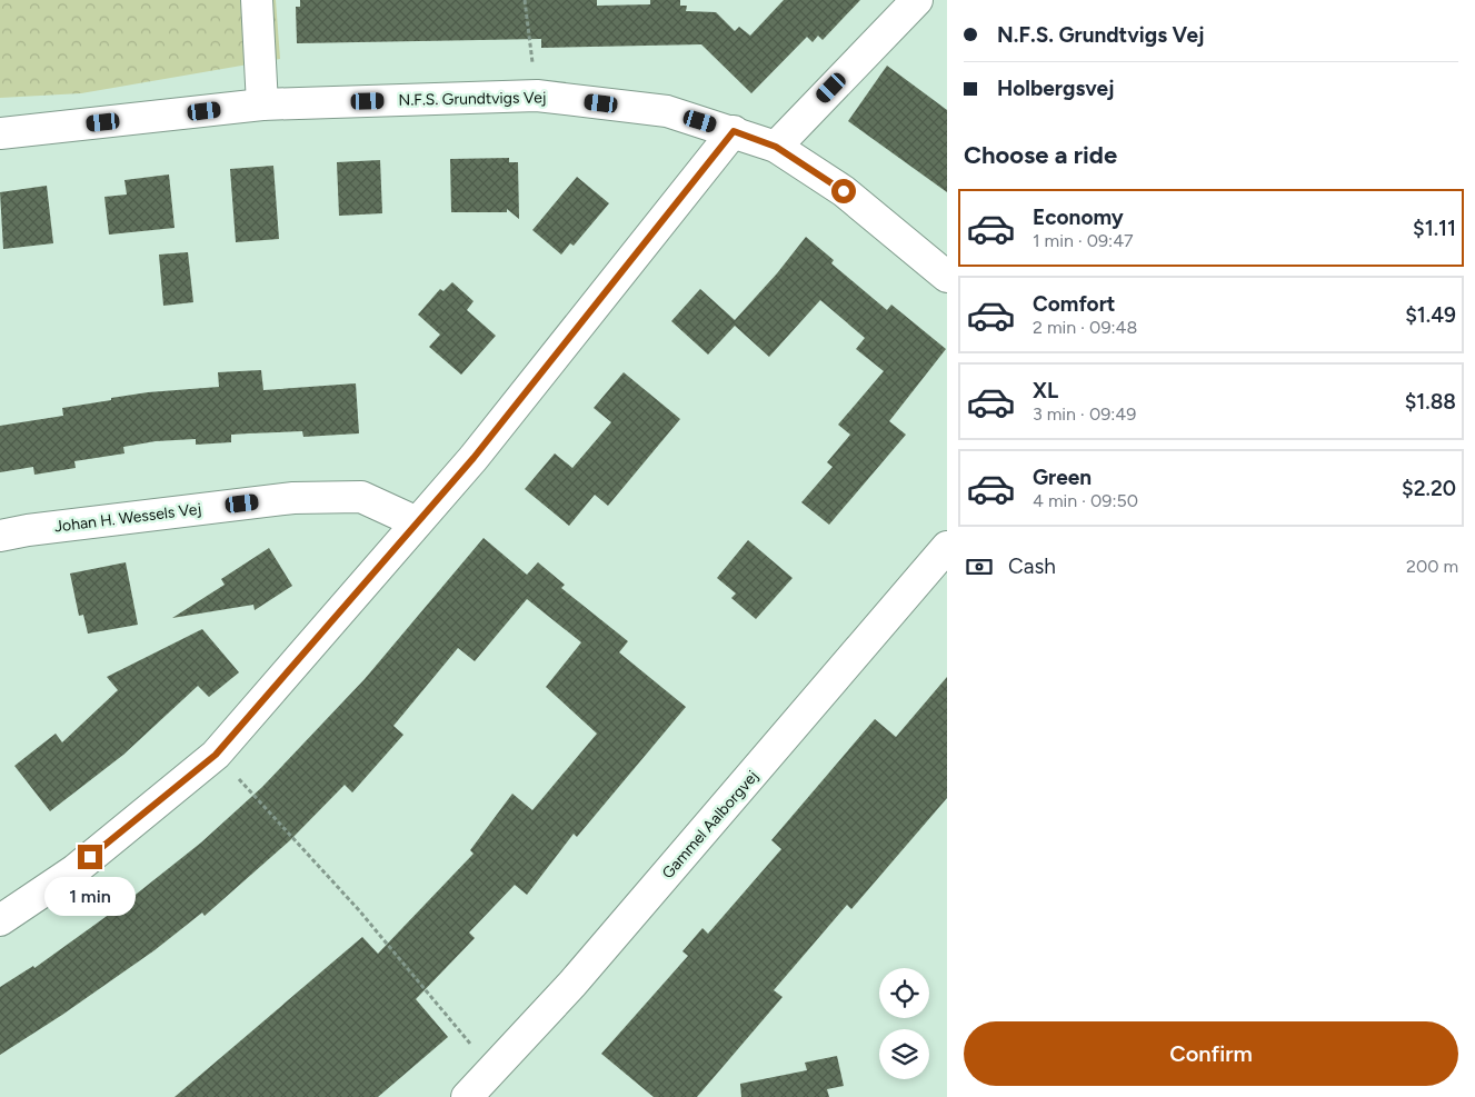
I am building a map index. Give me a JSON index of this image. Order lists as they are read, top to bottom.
{
  "streets": {
    "street": ["N.F.S. Grundtvigs Vej", "Johan H. Wessels Vej", "Gammel Aalborgvej"]
  },
  "page": {
    "banner": ["N.F.S. Grundtvigs Vej", "Holbergsvej"],
    "heading": "Choose a ride",
    "list": [
      {
        "name": "Economy",
        "note": "1 min · 09:47",
        "value": "$1.11"
      },
      {
        "name": "Comfort",
        "note": "2 min · 09:48",
        "value": "$1.49"
      },
      {
        "name": "XL",
        "note": "3 min · 09:49",
        "value": "$1.88"
      },
      {
        "name": "Green",
        "note": "4 min · 09:50",
        "value": "$2.20"
      }
    ],
    "pay": ["Cash", "200 m"],
    "bubble": "1 min",
    "buttons": "Confirm"
  }
}
